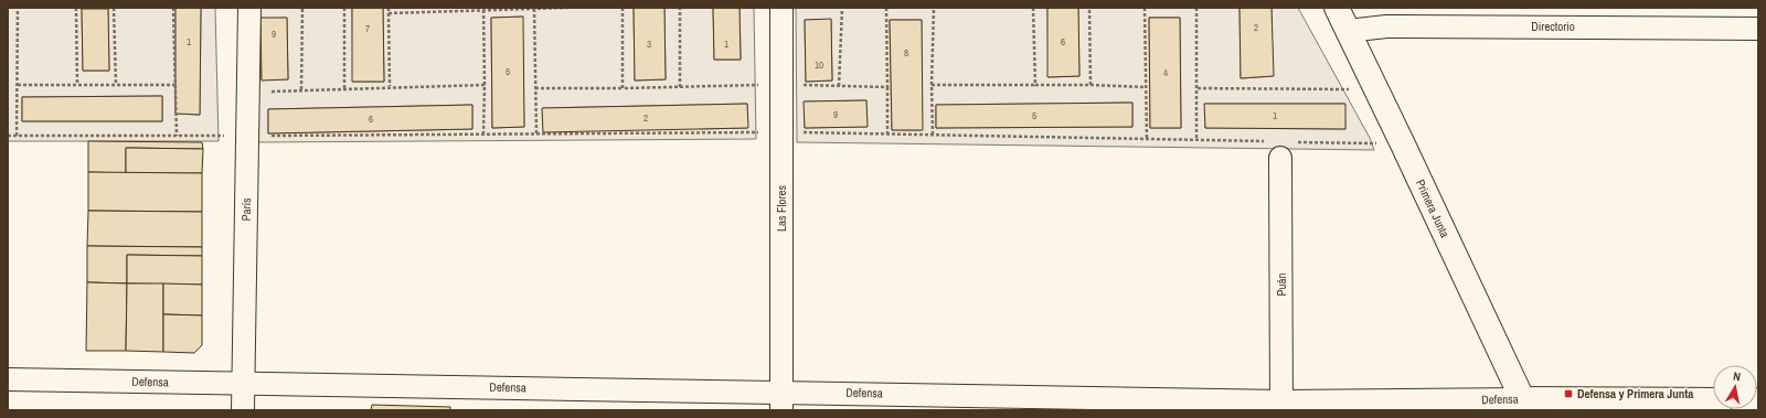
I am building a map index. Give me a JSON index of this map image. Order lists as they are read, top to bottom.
{
  "streets": {
    "street": [
      "Directorio",
      "Las Flores",
      "Primera Junta",
      "París",
      "Puán",
      "Defensa"
    ]
  },
  "crossings": [
    ["Directorio", "Primera Junta"],
    ["Las Flores", "Defensa"],
    ["Primera Junta", "Defensa"],
    ["París", "Defensa"],
    ["Puán", "Defensa"]
  ],
  "places": {
    "transit": ["Defensa y Primera Junta"]
  },
  "house_numbers": [
    "2",
    "7",
    "9",
    "1",
    "6",
    "3",
    "1",
    "8",
    "10",
    "5",
    "4",
    "9",
    "5",
    "1",
    "2",
    "6"
  ],
  "north": "top"
}
